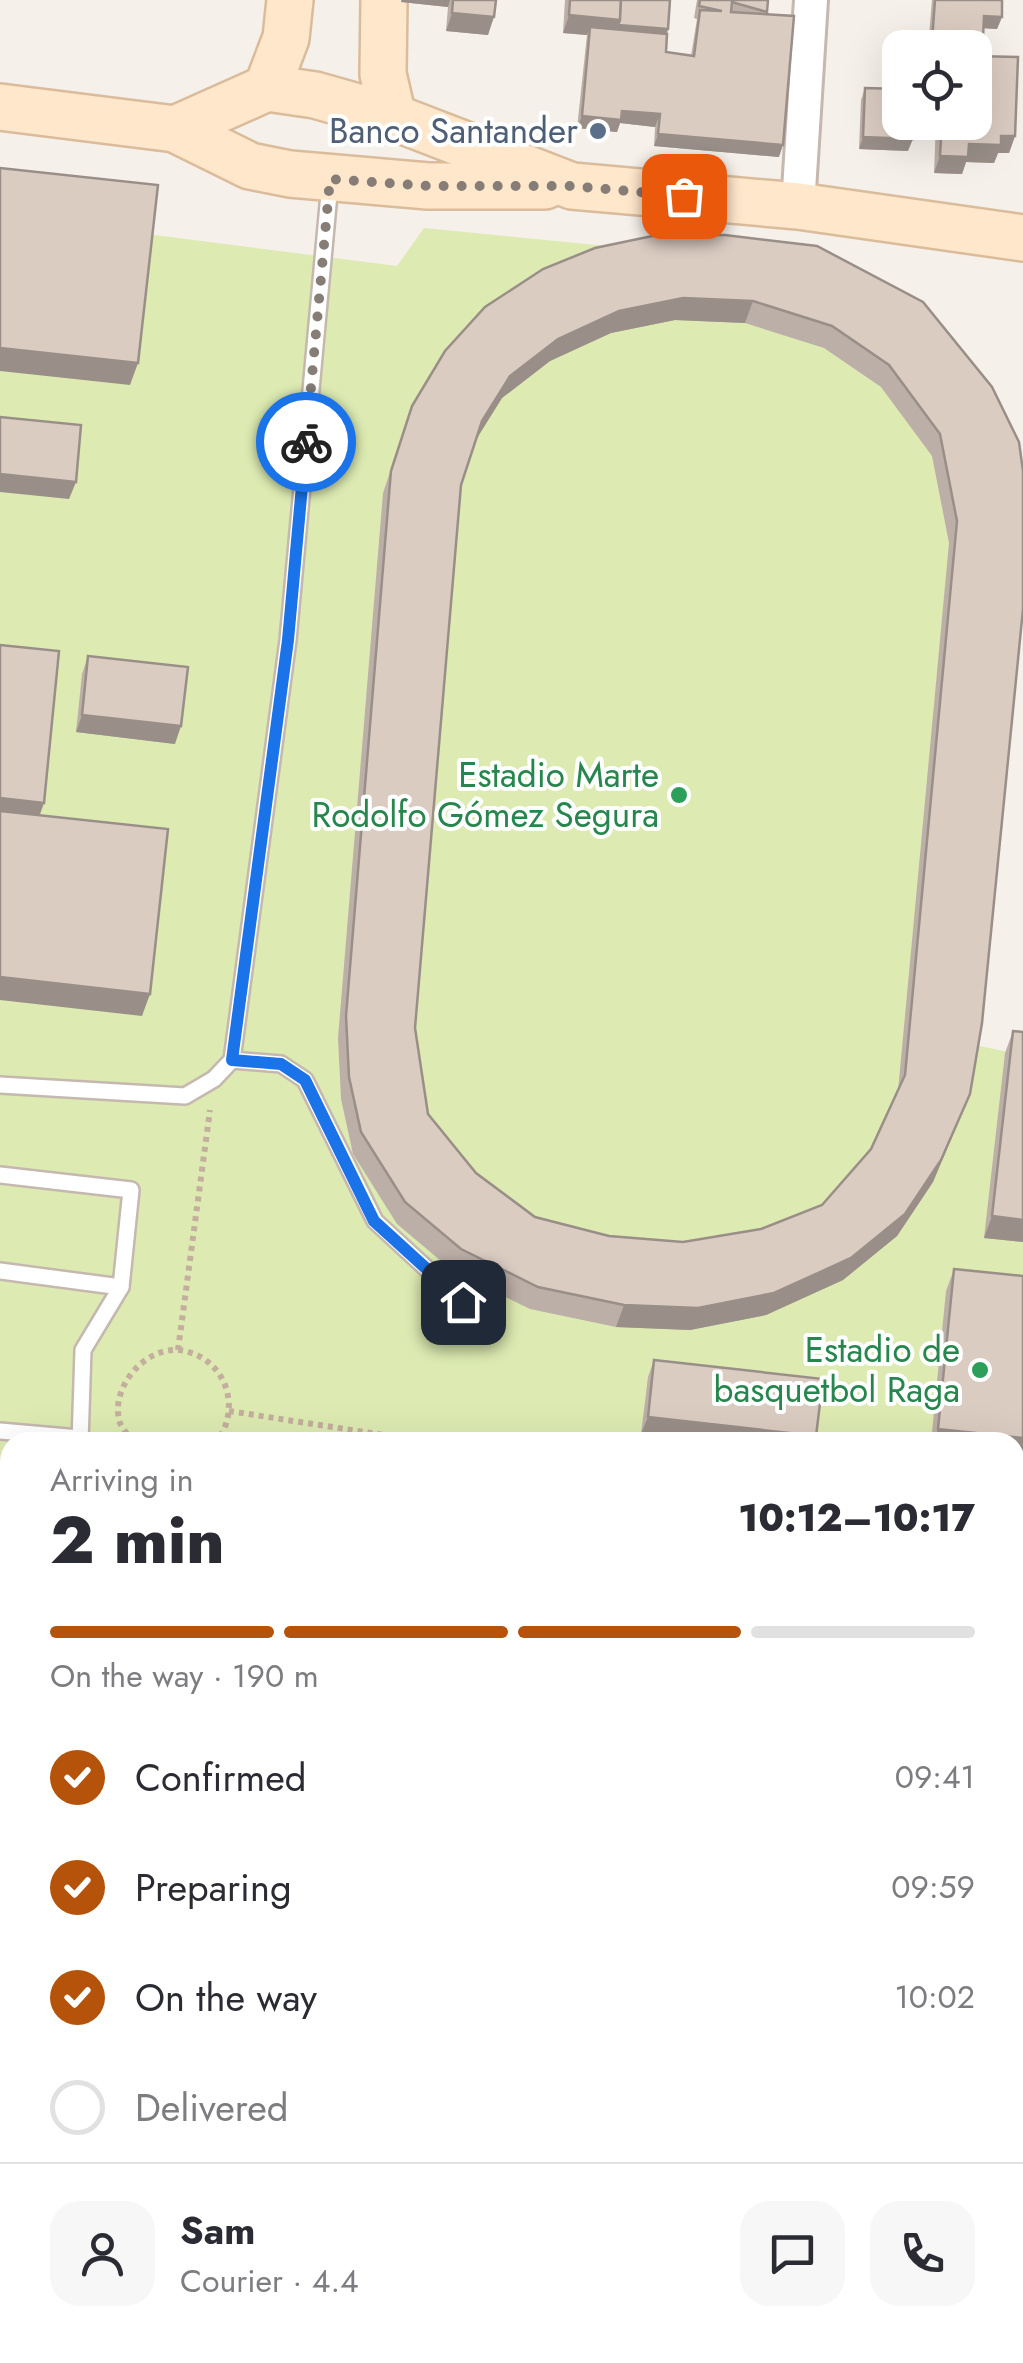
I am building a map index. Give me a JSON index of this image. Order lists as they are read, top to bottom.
{
  "places": ["Banco Santander", "Estadio Marte Rodolfo Gómez Segura", "Estadio de basquetbol Raga"],
  "page": {
    "heading": ["2 min", "Arriving in", "10:12–10:17"],
    "panel": ["Sam", "Courier · 4.4"],
    "bar": "On the way · 190 m",
    "list": [
      ["Confirmed", "09:41"],
      ["Preparing", "09:59"],
      ["On the way", "10:02"],
      "Delivered"
    ]
  }
}
